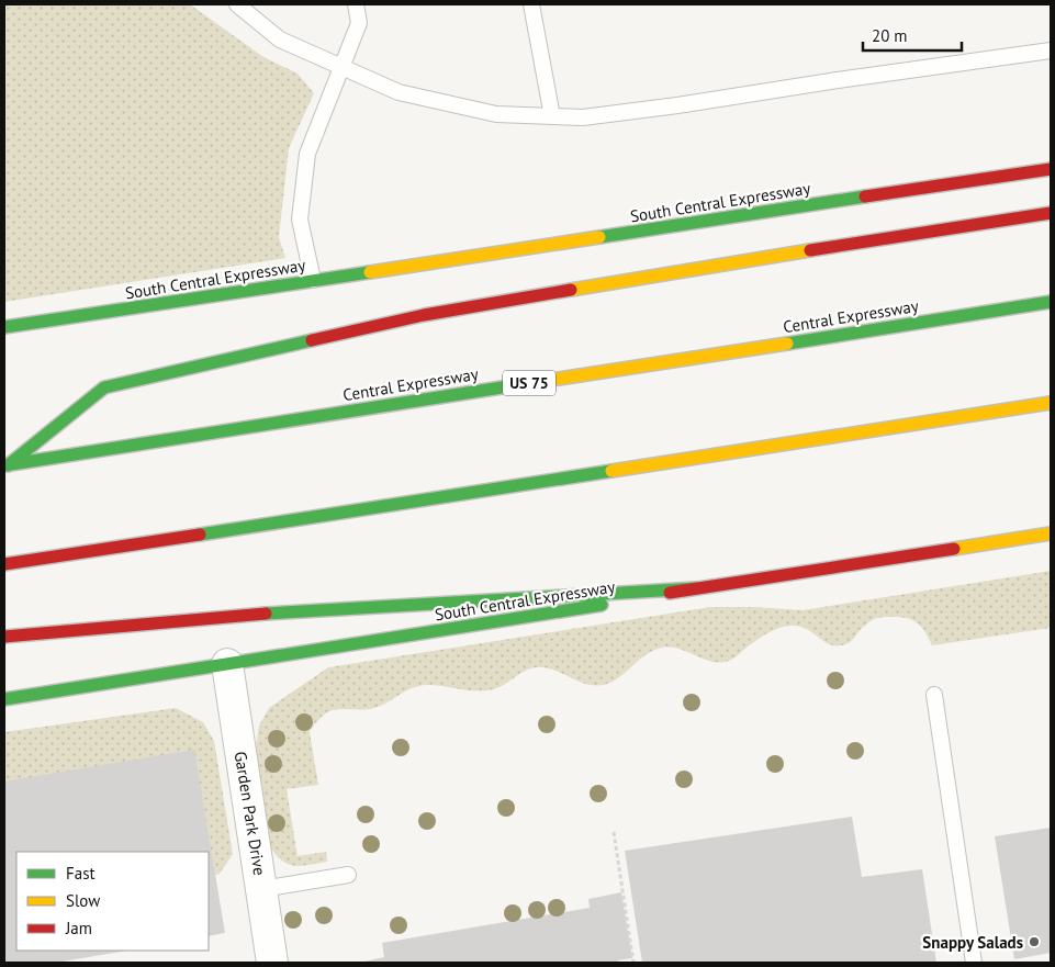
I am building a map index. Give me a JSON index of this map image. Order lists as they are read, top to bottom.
{
  "streets": {
    "main road": ["South Central Expressway", "Central Expressway", "US 75"],
    "street": ["Garden Park Drive"]
  },
  "crossings": [
    ["South Central Expressway", "Garden Park Drive"]
  ],
  "places": ["Snappy Salads"],
  "legend": ["Fast", "Slow", "Jam"],
  "scale_bar": "20 m"
}
